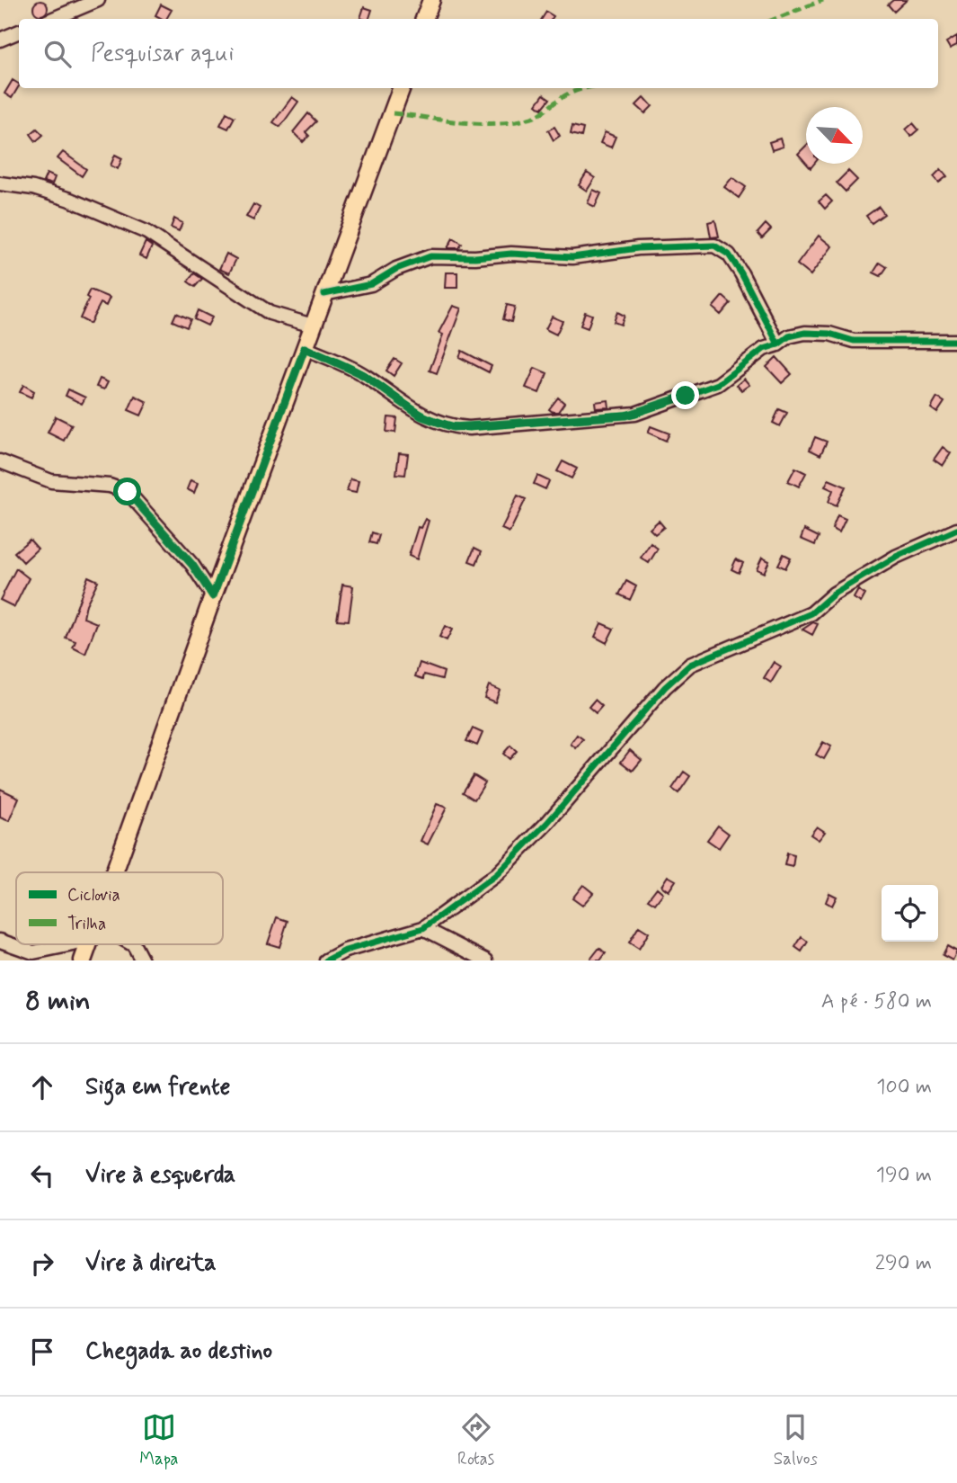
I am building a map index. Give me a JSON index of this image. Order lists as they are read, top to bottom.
{
  "legend": ["Ciclovia", "Trilha"],
  "north": "bottom right",
  "page": {
    "search": "Pesquisar aqui",
    "heading": ["8 min", "A pé · 580 m"],
    "list": [
      ["Siga em frente", "100 m"],
      ["Vire à esquerda", "190 m"],
      ["Vire à direita", "290 m"],
      "Chegada ao destino"
    ],
    "nav": ["Mapa", "Rotas", "Salvos"]
  }
}
